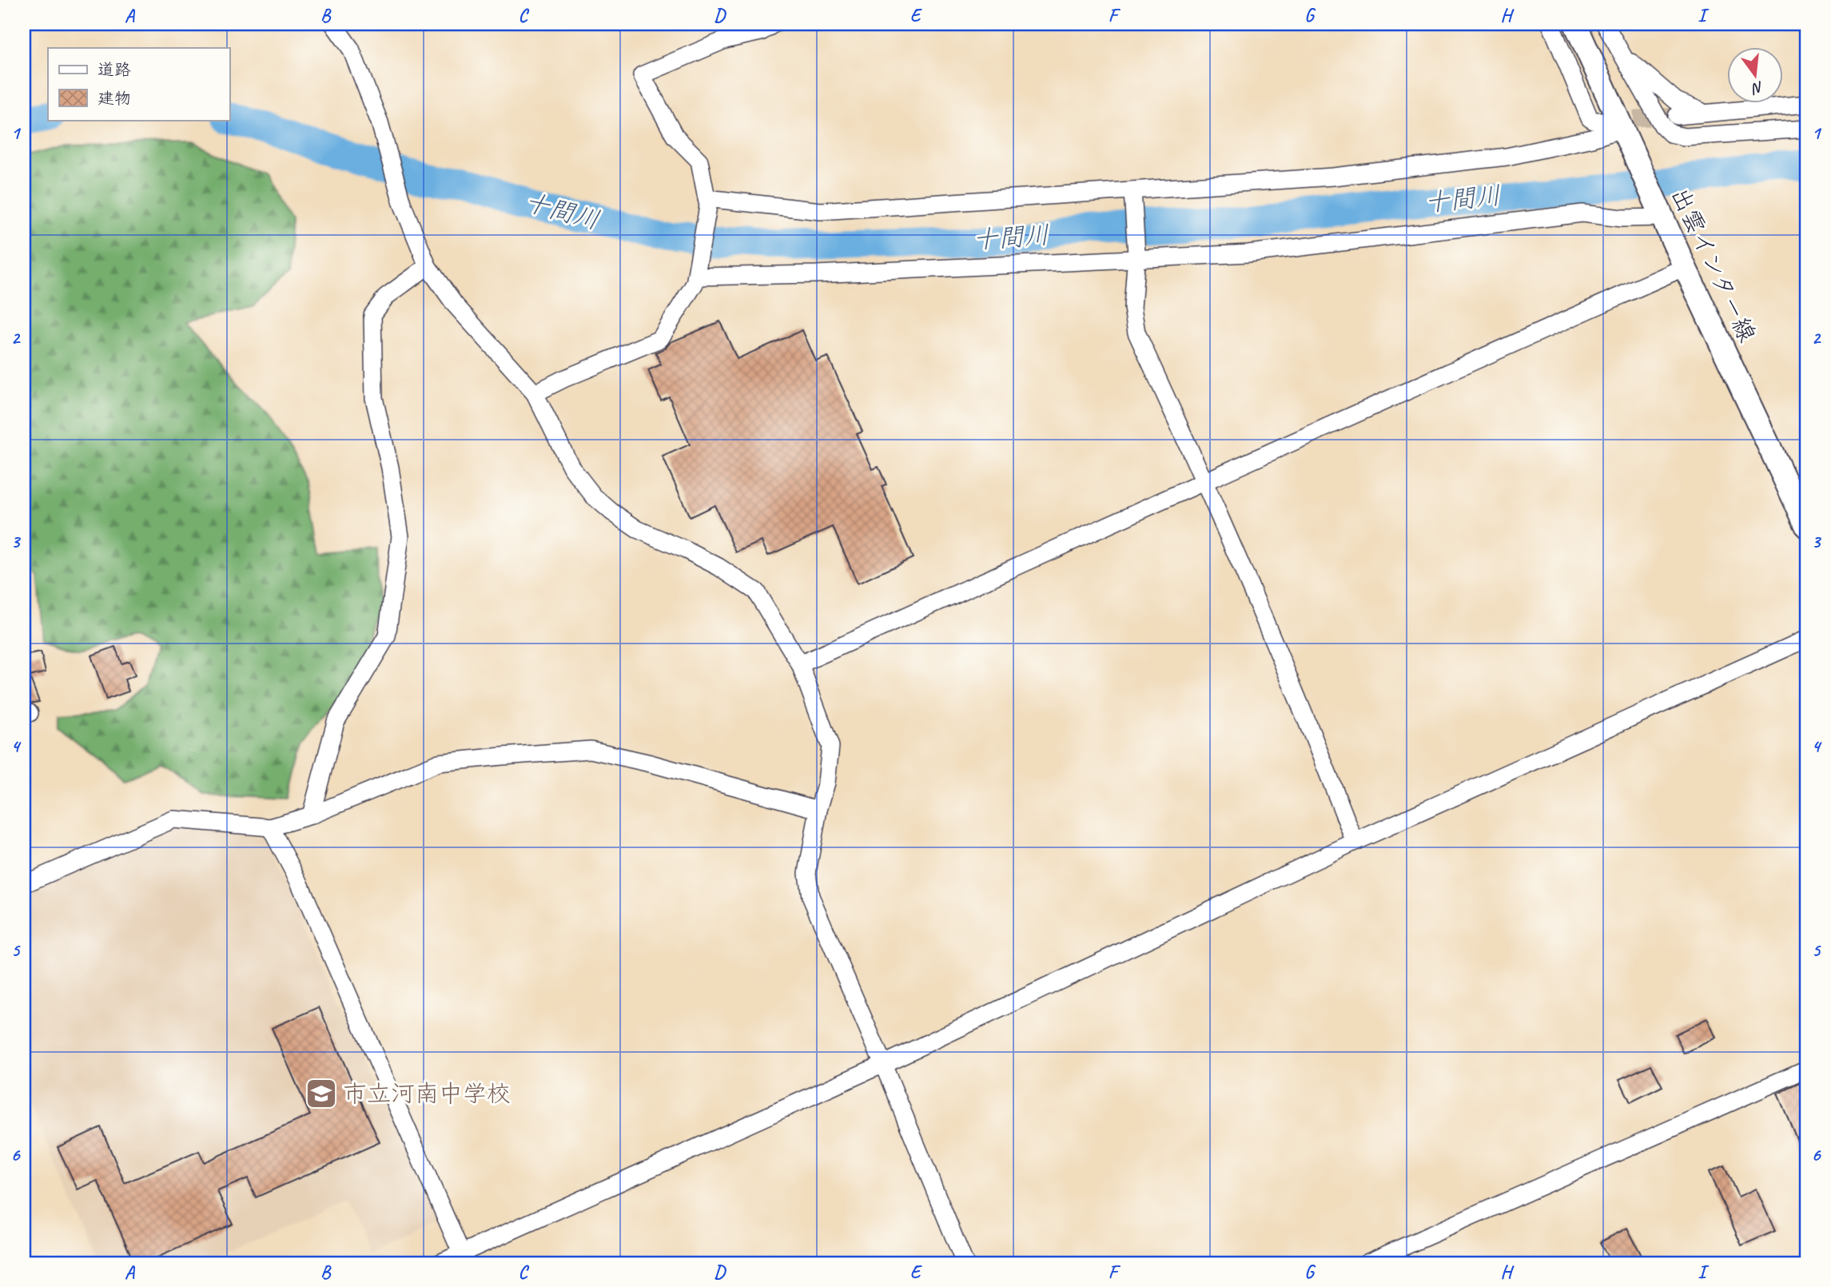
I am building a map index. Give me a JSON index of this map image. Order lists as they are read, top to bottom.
{
  "streets": {
    "main road": ["出雲インター線"]
  },
  "water": ["十間川"],
  "places": {
    "school or university": ["市立河南中学校"]
  },
  "legend": ["道路", "建物"],
  "north": "bottom",
  "grid": {
    "columns": [
      "A",
      "B",
      "C",
      "D",
      "E",
      "F",
      "G",
      "H",
      "I"
    ],
    "rows": [
      "1",
      "2",
      "3",
      "4",
      "5",
      "6"
    ]
  }
}
